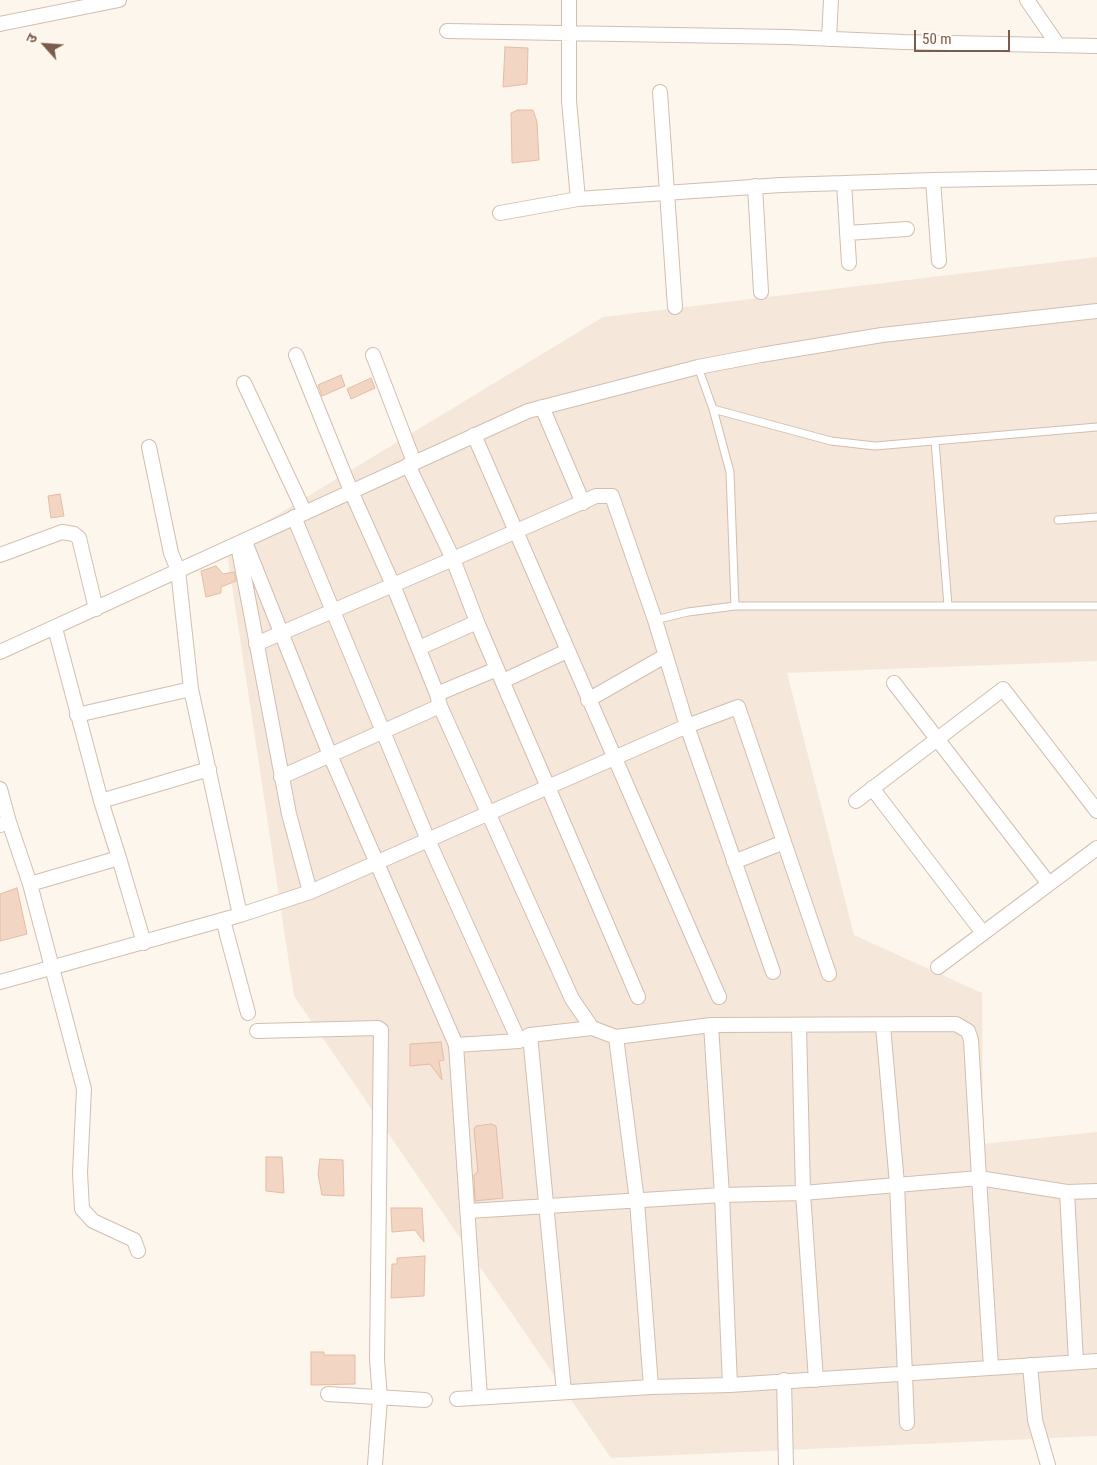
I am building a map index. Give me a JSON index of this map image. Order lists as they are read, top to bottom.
{
  "scale_bar": "50 m",
  "north": "top left"
}
